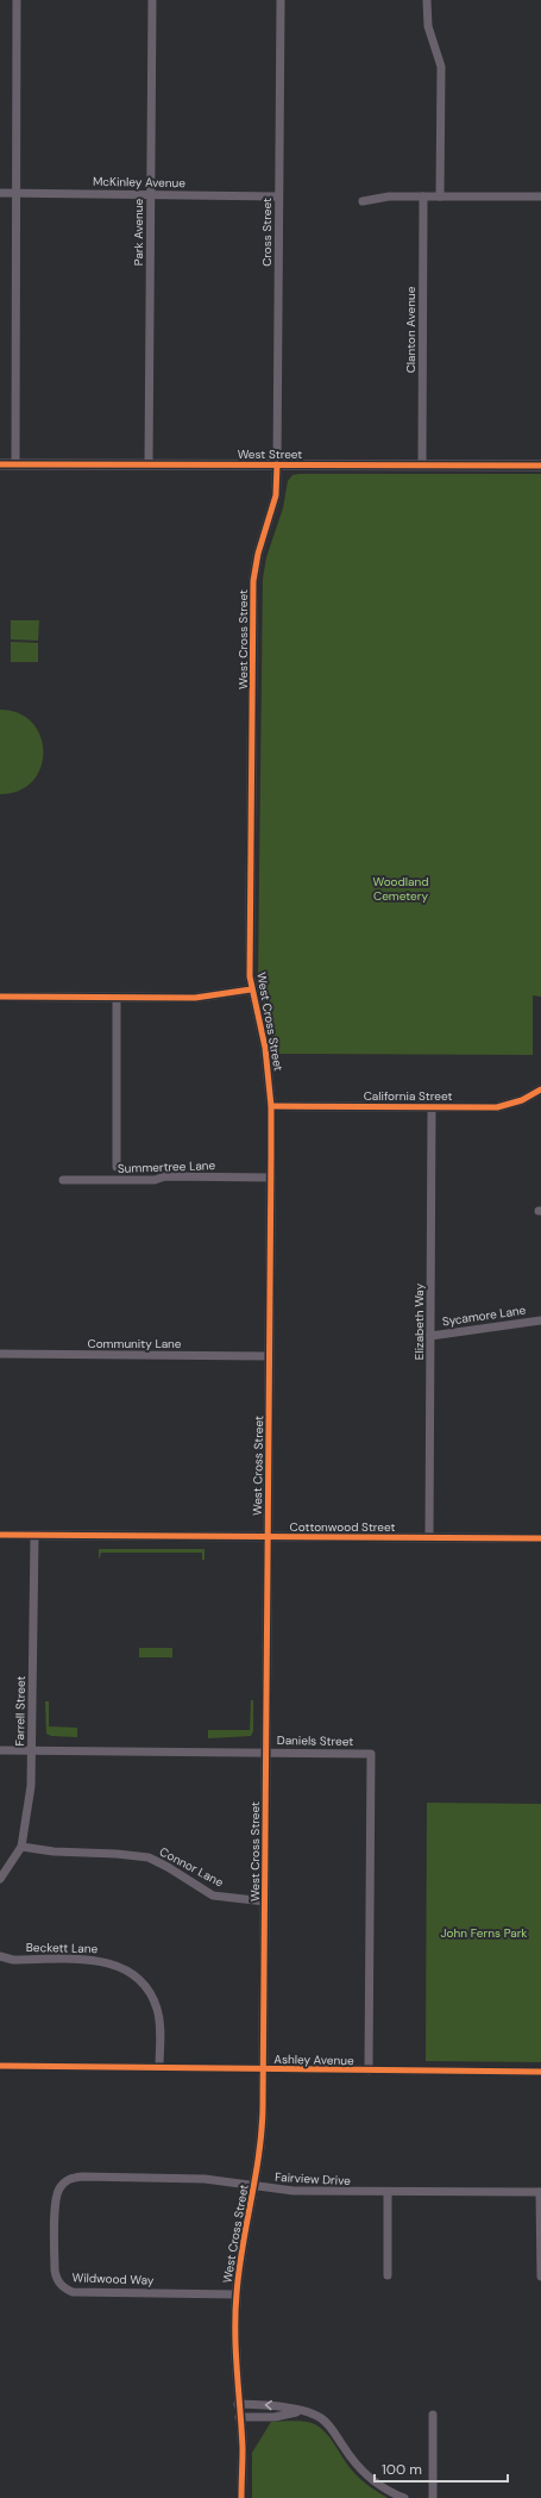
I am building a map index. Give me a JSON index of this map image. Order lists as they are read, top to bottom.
{
  "streets": {
    "main road": ["West Street"],
    "street": [
      "McKinley Avenue",
      "Park Avenue",
      "Cross Street",
      "Clanton Avenue",
      "West Cross Street",
      "California Street",
      "Summertree Lane",
      "Sycamore Lane",
      "Elizabeth Way",
      "Community Lane",
      "Cottonwood Street",
      "Farrell Street",
      "Daniels Street",
      "Connor Lane",
      "Beckett Lane",
      "Ashley Avenue",
      "Fairview Drive",
      "Wildwood Way"
    ]
  },
  "crossings": [
    ["McKinley Avenue", "Park Avenue"],
    ["McKinley Avenue", "Cross Street"],
    ["Park Avenue", "West Street"],
    ["Cross Street", "West Street"],
    ["Cross Street", "West Cross Street"],
    ["Clanton Avenue", "West Street"],
    ["West Street", "West Cross Street"],
    ["West Cross Street", "California Street"],
    ["West Cross Street", "Summertree Lane"],
    ["West Cross Street", "Community Lane"],
    ["West Cross Street", "Cottonwood Street"],
    ["West Cross Street", "Daniels Street"],
    ["West Cross Street", "Connor Lane"],
    ["West Cross Street", "Ashley Avenue"],
    ["West Cross Street", "Fairview Drive"],
    ["West Cross Street", "Wildwood Way"],
    ["California Street", "Elizabeth Way"],
    ["Sycamore Lane", "Elizabeth Way"],
    ["Elizabeth Way", "Cottonwood Street"],
    ["Cottonwood Street", "Farrell Street"],
    ["Farrell Street", "Daniels Street"],
    ["Farrell Street", "Connor Lane"],
    ["Daniels Street", "Ashley Avenue"],
    ["Beckett Lane", "Ashley Avenue"],
    ["Fairview Drive", "Wildwood Way"]
  ],
  "parks": ["Woodland Cemetery", "John Ferns Park"],
  "scale_bar": "100 m"
}
